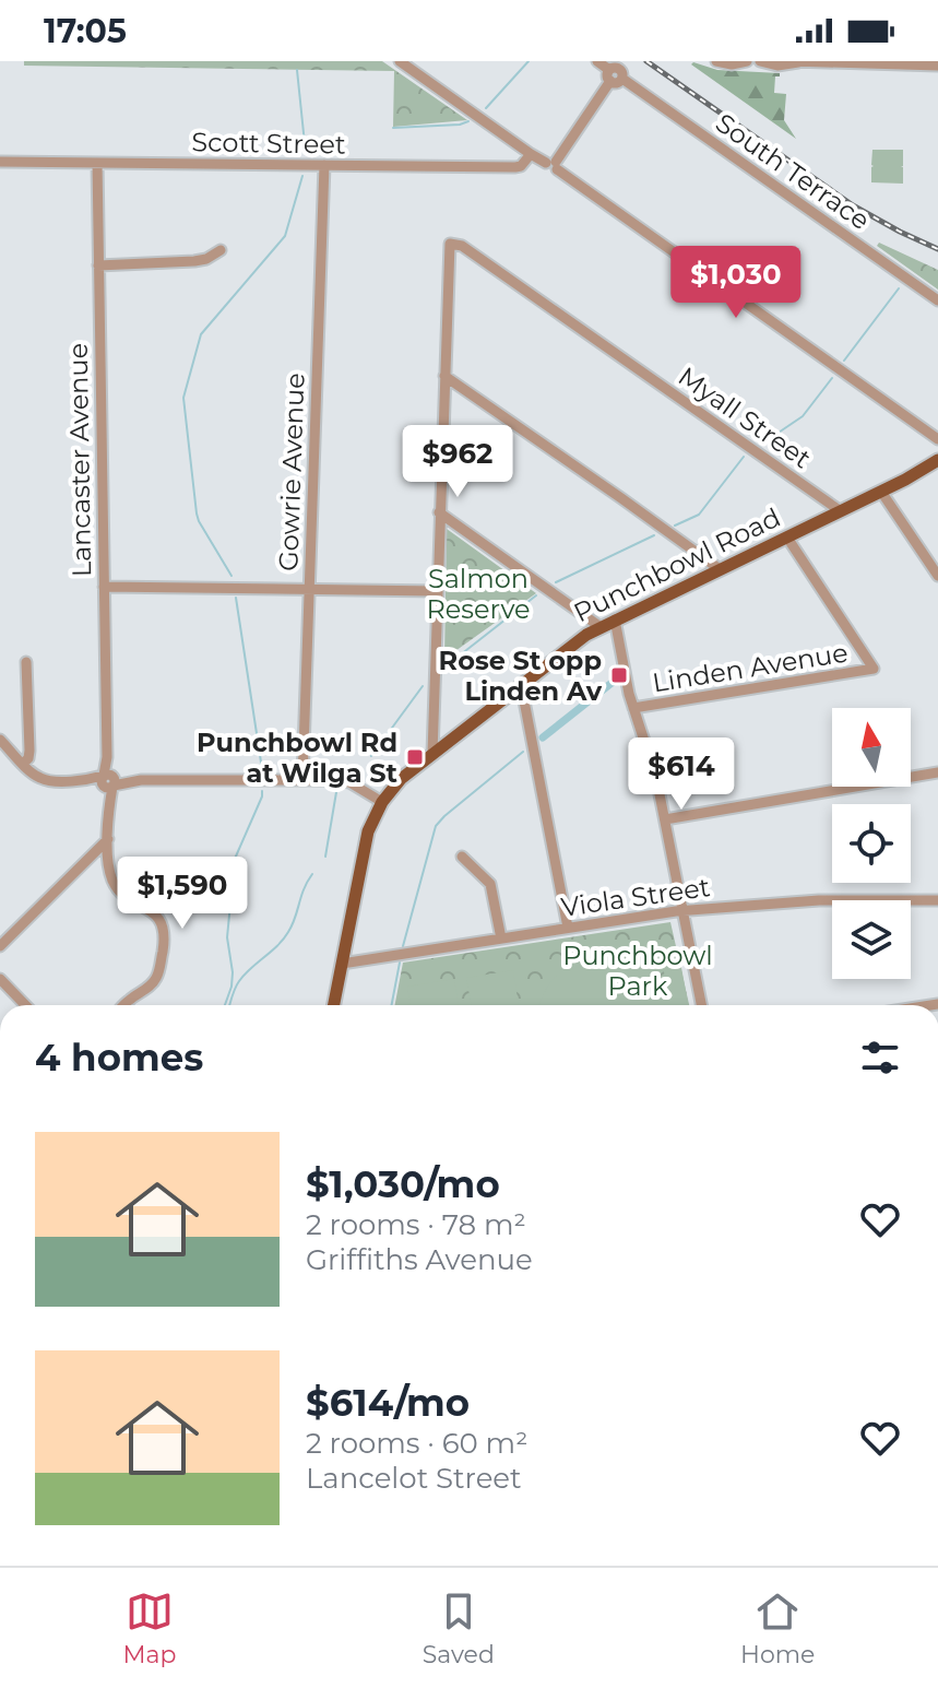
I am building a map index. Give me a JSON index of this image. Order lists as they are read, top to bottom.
{
  "streets": {
    "main road": ["Punchbowl Road"],
    "street": [
      "Scott Street",
      "South Terrace",
      "Myall Street",
      "Lancaster Avenue",
      "Gowrie Avenue",
      "Linden Avenue",
      "Viola Street"
    ]
  },
  "crossings": [
    ["Scott Street", "Lancaster Avenue"],
    ["Scott Street", "Gowrie Avenue"],
    ["Myall Street", "Punchbowl Road"],
    ["Punchbowl Road", "Linden Avenue"],
    ["Punchbowl Road", "Viola Street"]
  ],
  "parks": ["Salmon Reserve", "Punchbowl Park"],
  "places": {
    "transit": ["Rose St opp Linden Av", "Punchbowl Rd at Wilga St"]
  },
  "north": "top",
  "page": {
    "status": "17:05",
    "price": [
      "$1,030",
      "$962",
      "$614",
      "$1,590"
    ],
    "heading": "4 homes",
    "list": [
      {
        "name": "$1,030/mo",
        "note": "2 rooms · 78 m² · Griffiths Avenue"
      },
      {
        "name": "$614/mo",
        "note": "2 rooms · 60 m² · Lancelot Street"
      }
    ],
    "tabs": ["Map", "Saved", "Home"]
  }
}
